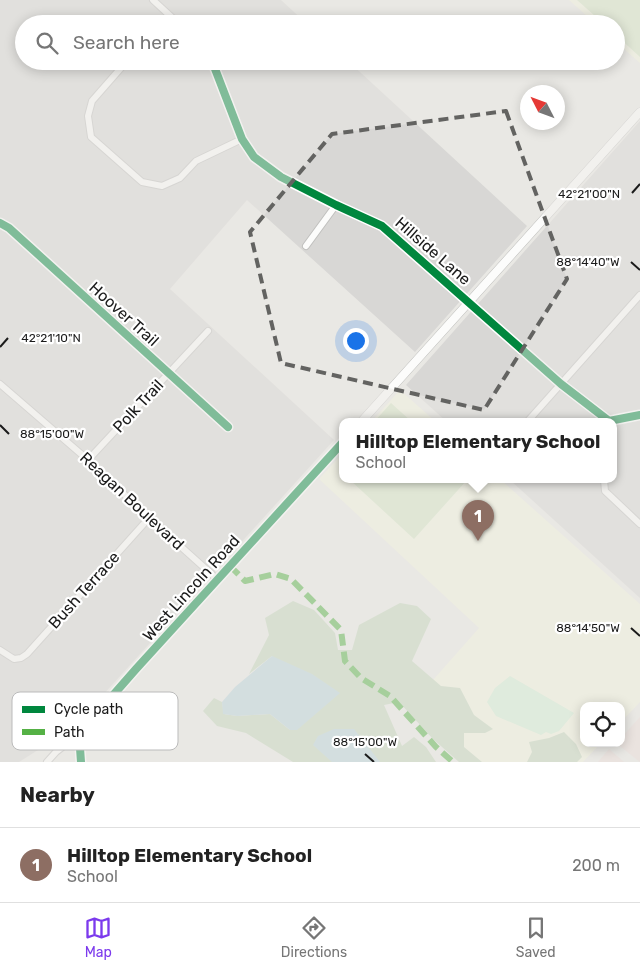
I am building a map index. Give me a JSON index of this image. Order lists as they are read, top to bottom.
{
  "streets": {
    "street": [
      "Hillside Lane",
      "Hoover Trail",
      "Polk Trail",
      "Reagan Boulevard",
      "West Lincoln Road",
      "Bush Terrace"
    ]
  },
  "crossings": [
    ["Hoover Trail", "Polk Trail"],
    ["Polk Trail", "Reagan Boulevard"],
    ["Reagan Boulevard", "West Lincoln Road"],
    ["Reagan Boulevard", "Bush Terrace"]
  ],
  "legend": ["Cycle path", "Path"],
  "north": "top left",
  "page": {
    "search": "Search here",
    "popup": ["Hilltop Elementary School", "School"],
    "pins": "1",
    "heading": "Nearby",
    "list": [
      {
        "mark": "1",
        "name": "Hilltop Elementary School",
        "note": "School",
        "value": "200 m"
      }
    ],
    "nav": ["Map", "Directions", "Saved"]
  },
  "coordinates": [
    "42°21'00\"N",
    "88°14'40\"W",
    "42°21'10\"N",
    "88°15'00\"W",
    "88°14'50\"W"
  ]
}
